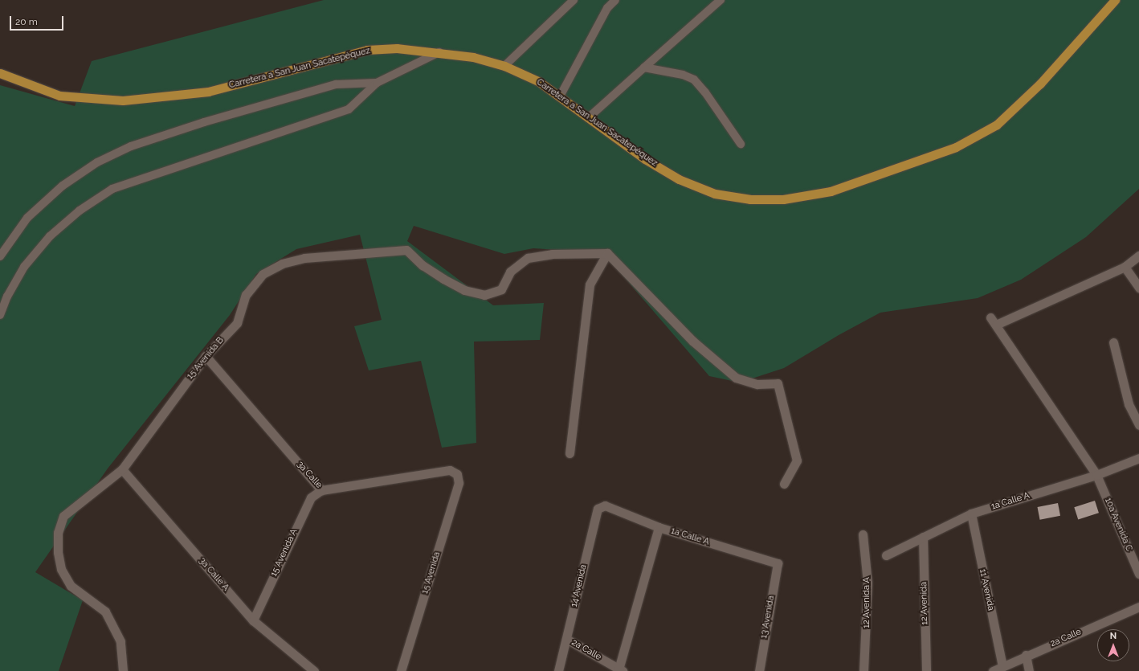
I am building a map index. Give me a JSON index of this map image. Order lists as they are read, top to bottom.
{
  "streets": {
    "main road": ["Carretera a San Juan Sacatepéquez"],
    "street": [
      "15 Avenida B",
      "3a Calle",
      "1a Calle A",
      "10a Avenida C",
      "15 Avenida A",
      "15 Avenida",
      "3a Calle A",
      "14 Avenida",
      "11 Avenida",
      "12 Avenida A",
      "12 Avenida",
      "13 Avenida",
      "2a Calle"
    ]
  },
  "crossings": [
    ["15 Avenida B", "3a Calle"],
    ["15 Avenida B", "3a Calle A"],
    ["3a Calle", "15 Avenida A"],
    ["3a Calle", "15 Avenida"],
    ["1a Calle A", "10a Avenida C"],
    ["1a Calle A", "14 Avenida"],
    ["1a Calle A", "11 Avenida"],
    ["1a Calle A", "12 Avenida"],
    ["1a Calle A", "13 Avenida"],
    ["15 Avenida A", "3a Calle A"],
    ["14 Avenida", "2a Calle"],
    ["11 Avenida", "2a Calle"]
  ],
  "scale_bar": "20 m",
  "north": "top"
}
